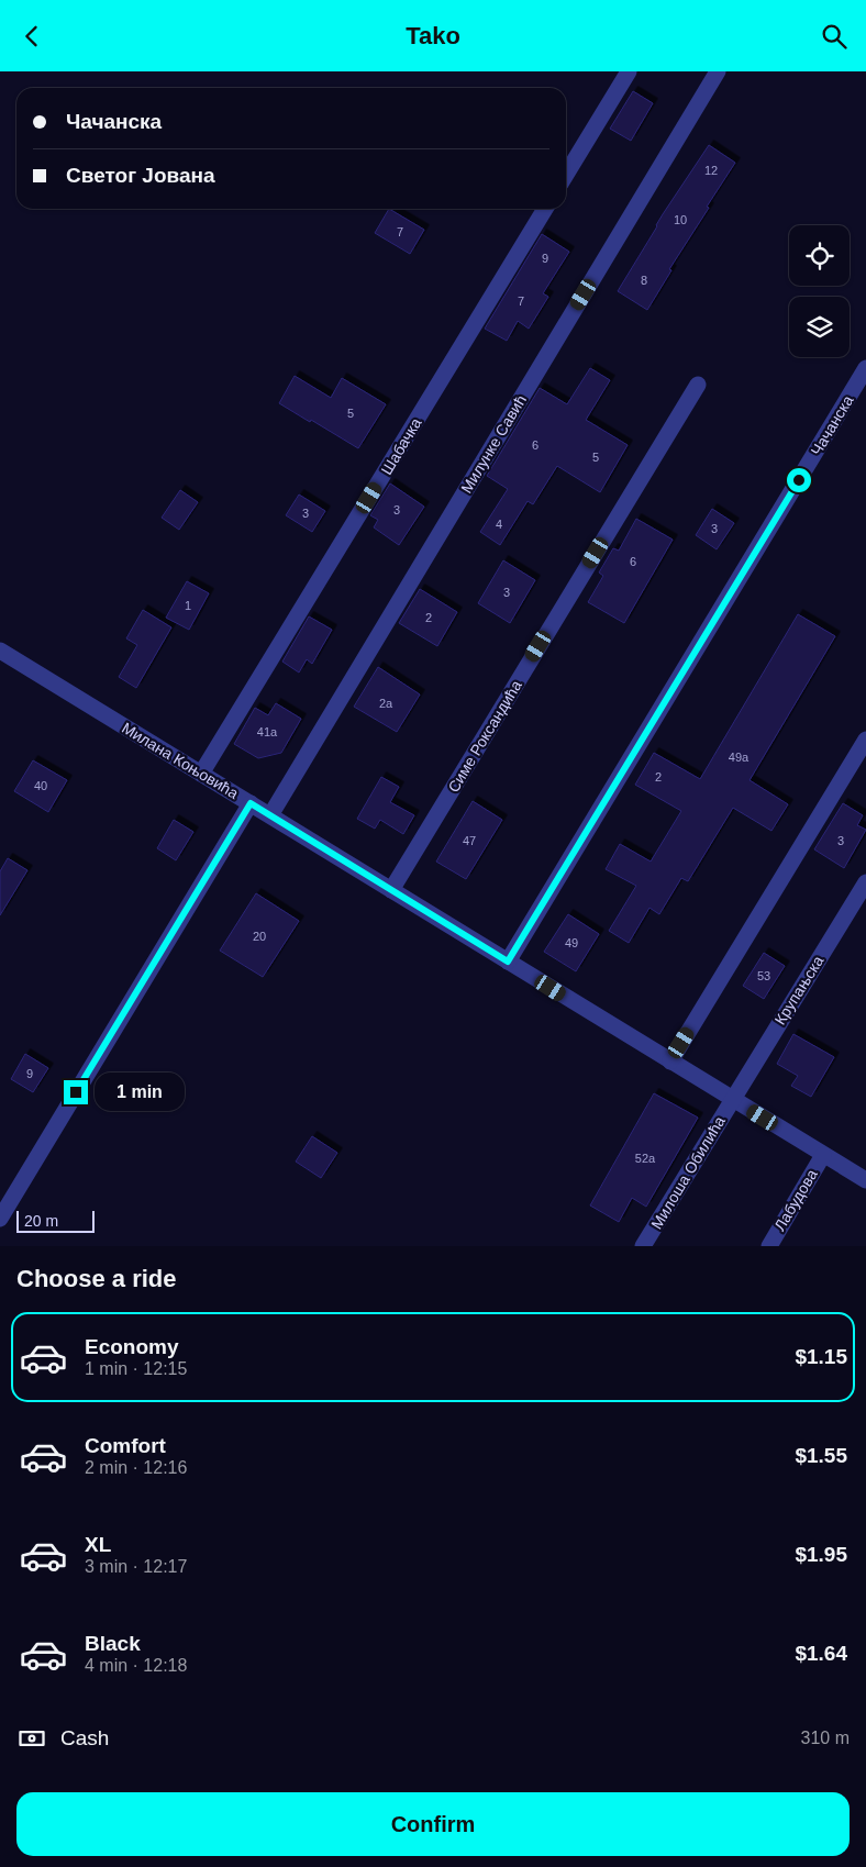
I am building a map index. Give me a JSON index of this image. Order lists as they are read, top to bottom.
{
  "streets": {
    "street": [
      "Чачанска",
      "Милунке Савић",
      "Шабачка",
      "Симе Роксандића",
      "Милана Коњовића",
      "Крупањска",
      "Милоша Обилића",
      "Лабудова"
    ]
  },
  "crossings": [
    ["Чачанска", "Милана Коњовића"],
    ["Милунке Савић", "Милана Коњовића"],
    ["Шабачка", "Милана Коњовића"],
    ["Симе Роксандића", "Милана Коњовића"],
    ["Милана Коњовића", "Крупањска"],
    ["Милана Коњовића", "Милоша Обилића"],
    ["Милана Коњовића", "Лабудова"],
    ["Крупањска", "Милоша Обилића"]
  ],
  "house_numbers": [
    "12",
    "10",
    "7",
    "9",
    "8",
    "7",
    "5",
    "6",
    "5",
    "3",
    "3",
    "4",
    "3",
    "6",
    "3",
    "1",
    "2",
    "2a",
    "41a",
    "49a",
    "2",
    "40",
    "47",
    "3",
    "20",
    "49",
    "53",
    "9",
    "52a"
  ],
  "scale_bar": "20 m",
  "page": {
    "header": "Tako",
    "banner": ["Чачанска", "Светог Јована"],
    "bubble": "1 min",
    "scale": "20 m",
    "heading": "Choose a ride",
    "list": [
      {
        "name": "Economy",
        "note": "1 min · 12:15",
        "value": "$1.15"
      },
      {
        "name": "Comfort",
        "note": "2 min · 12:16",
        "value": "$1.55"
      },
      {
        "name": "XL",
        "note": "3 min · 12:17",
        "value": "$1.95"
      },
      {
        "name": "Black",
        "note": "4 min · 12:18",
        "value": "$1.64"
      }
    ],
    "pay": ["Cash", "310 m"],
    "buttons": "Confirm"
  }
}
